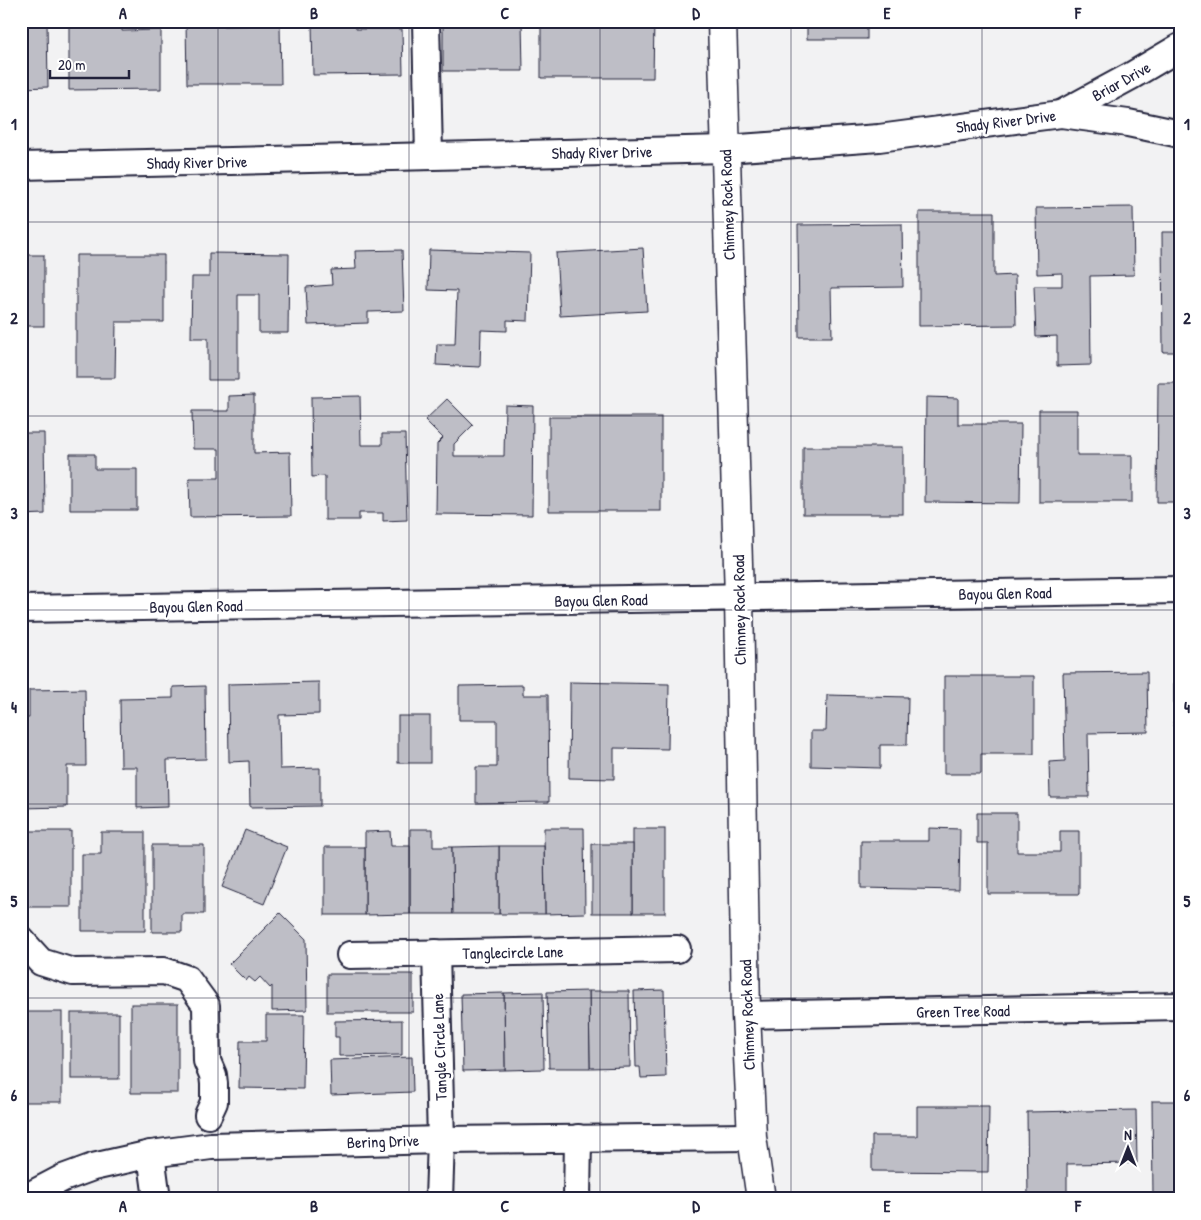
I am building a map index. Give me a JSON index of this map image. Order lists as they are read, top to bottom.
{
  "streets": {
    "main road": ["Chimney Rock Road"],
    "street": [
      "Briar Drive",
      "Shady River Drive",
      "Bayou Glen Road",
      "Tanglecircle Lane",
      "Green Tree Road",
      "Tangle Circle Lane",
      "Bering Drive"
    ]
  },
  "crossings": [
    ["Briar Drive", "Shady River Drive"],
    ["Shady River Drive", "Chimney Rock Road"],
    ["Chimney Rock Road", "Bayou Glen Road"],
    ["Chimney Rock Road", "Green Tree Road"],
    ["Chimney Rock Road", "Bering Drive"],
    ["Tanglecircle Lane", "Tangle Circle Lane"],
    ["Tangle Circle Lane", "Bering Drive"]
  ],
  "scale_bar": "20 m",
  "north": "top",
  "grid": {
    "columns": [
      "A",
      "B",
      "C",
      "D",
      "E",
      "F"
    ],
    "rows": [
      "1",
      "2",
      "3",
      "4",
      "5",
      "6"
    ]
  }
}
